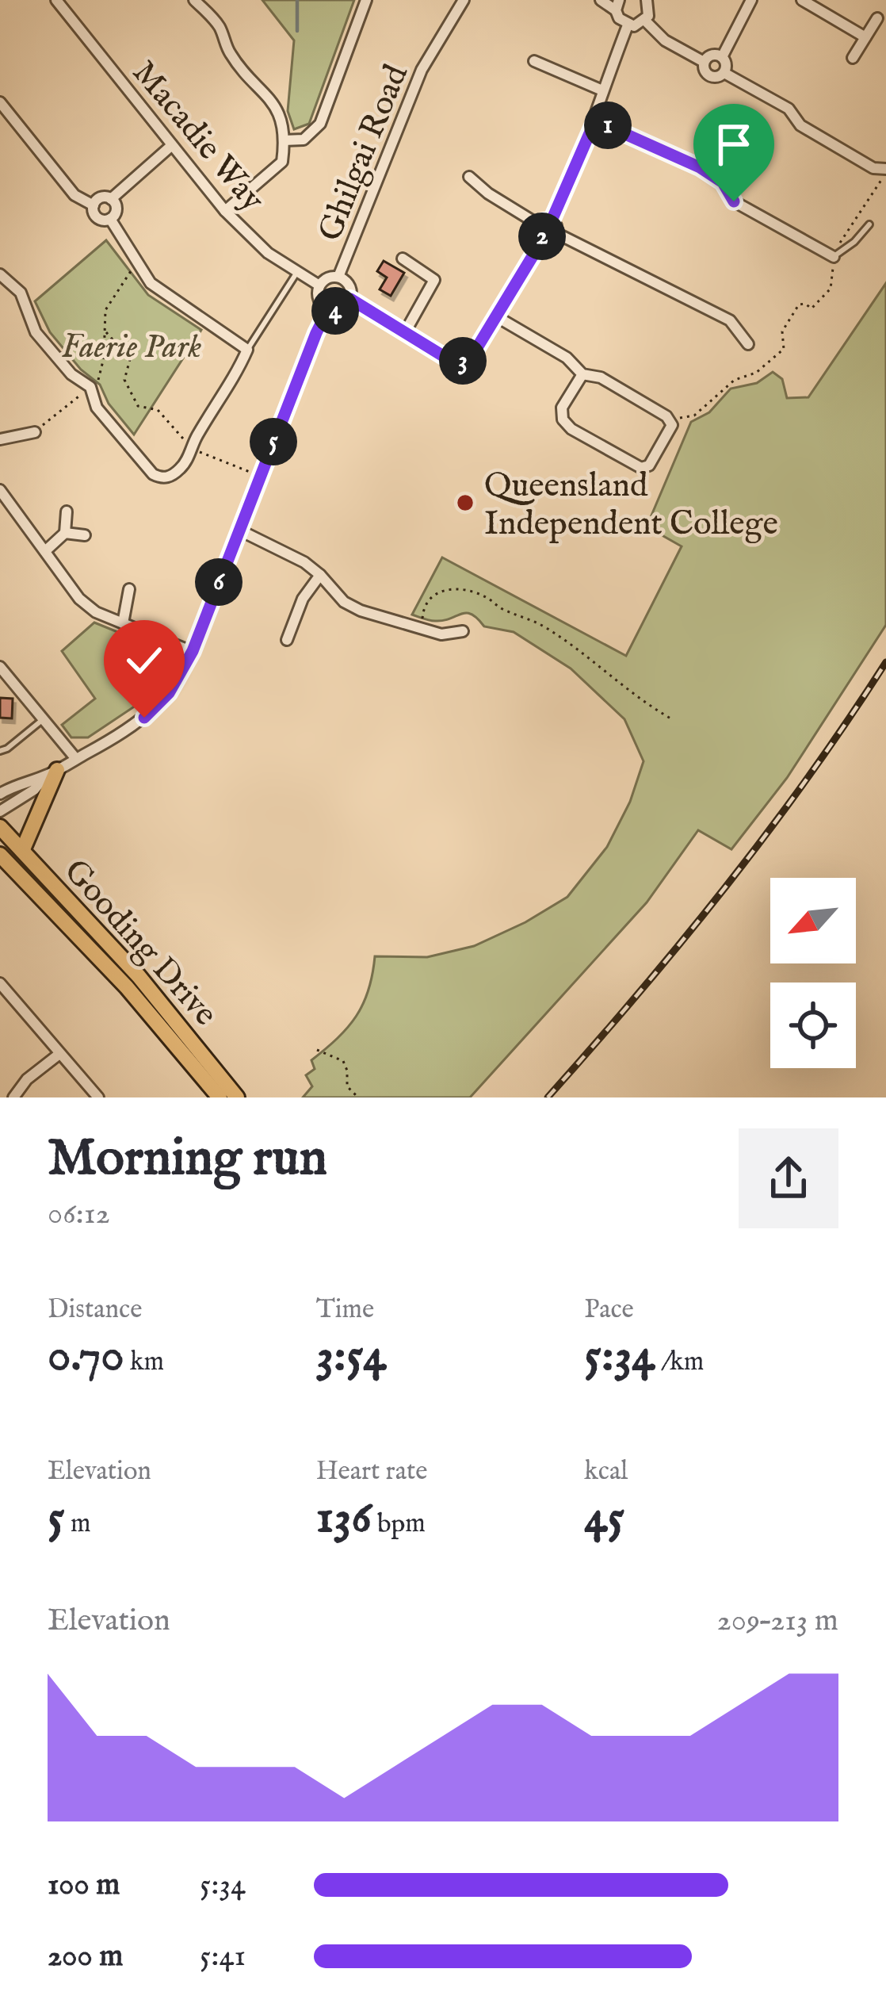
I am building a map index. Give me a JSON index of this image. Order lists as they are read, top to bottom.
{
  "streets": {
    "main road": ["Gooding Drive"],
    "street": ["Macadie Way", "Ghilgai Road"]
  },
  "crossings": [
    ["Macadie Way", "Ghilgai Road"]
  ],
  "parks": ["Faerie Park"],
  "places": ["Queensland Independent College"],
  "north": "bottom left",
  "page": {
    "pins": [
      "1",
      "2",
      "4",
      "3",
      "5",
      "6"
    ],
    "heading": ["Morning run", "06:12"],
    "stats": [
      ["Distance", "0.70 km"],
      ["Time", "3:54"],
      ["Pace", "5:34 /km"],
      ["Elevation", "5 m"],
      ["Heart rate", "136 bpm"],
      ["kcal", "45"]
    ],
    "chart": ["Elevation", "209–213 m"],
    "list": [
      {
        "name": "100 m",
        "note": "5:34"
      },
      {
        "name": "200 m",
        "note": "5:41"
      }
    ]
  }
}
